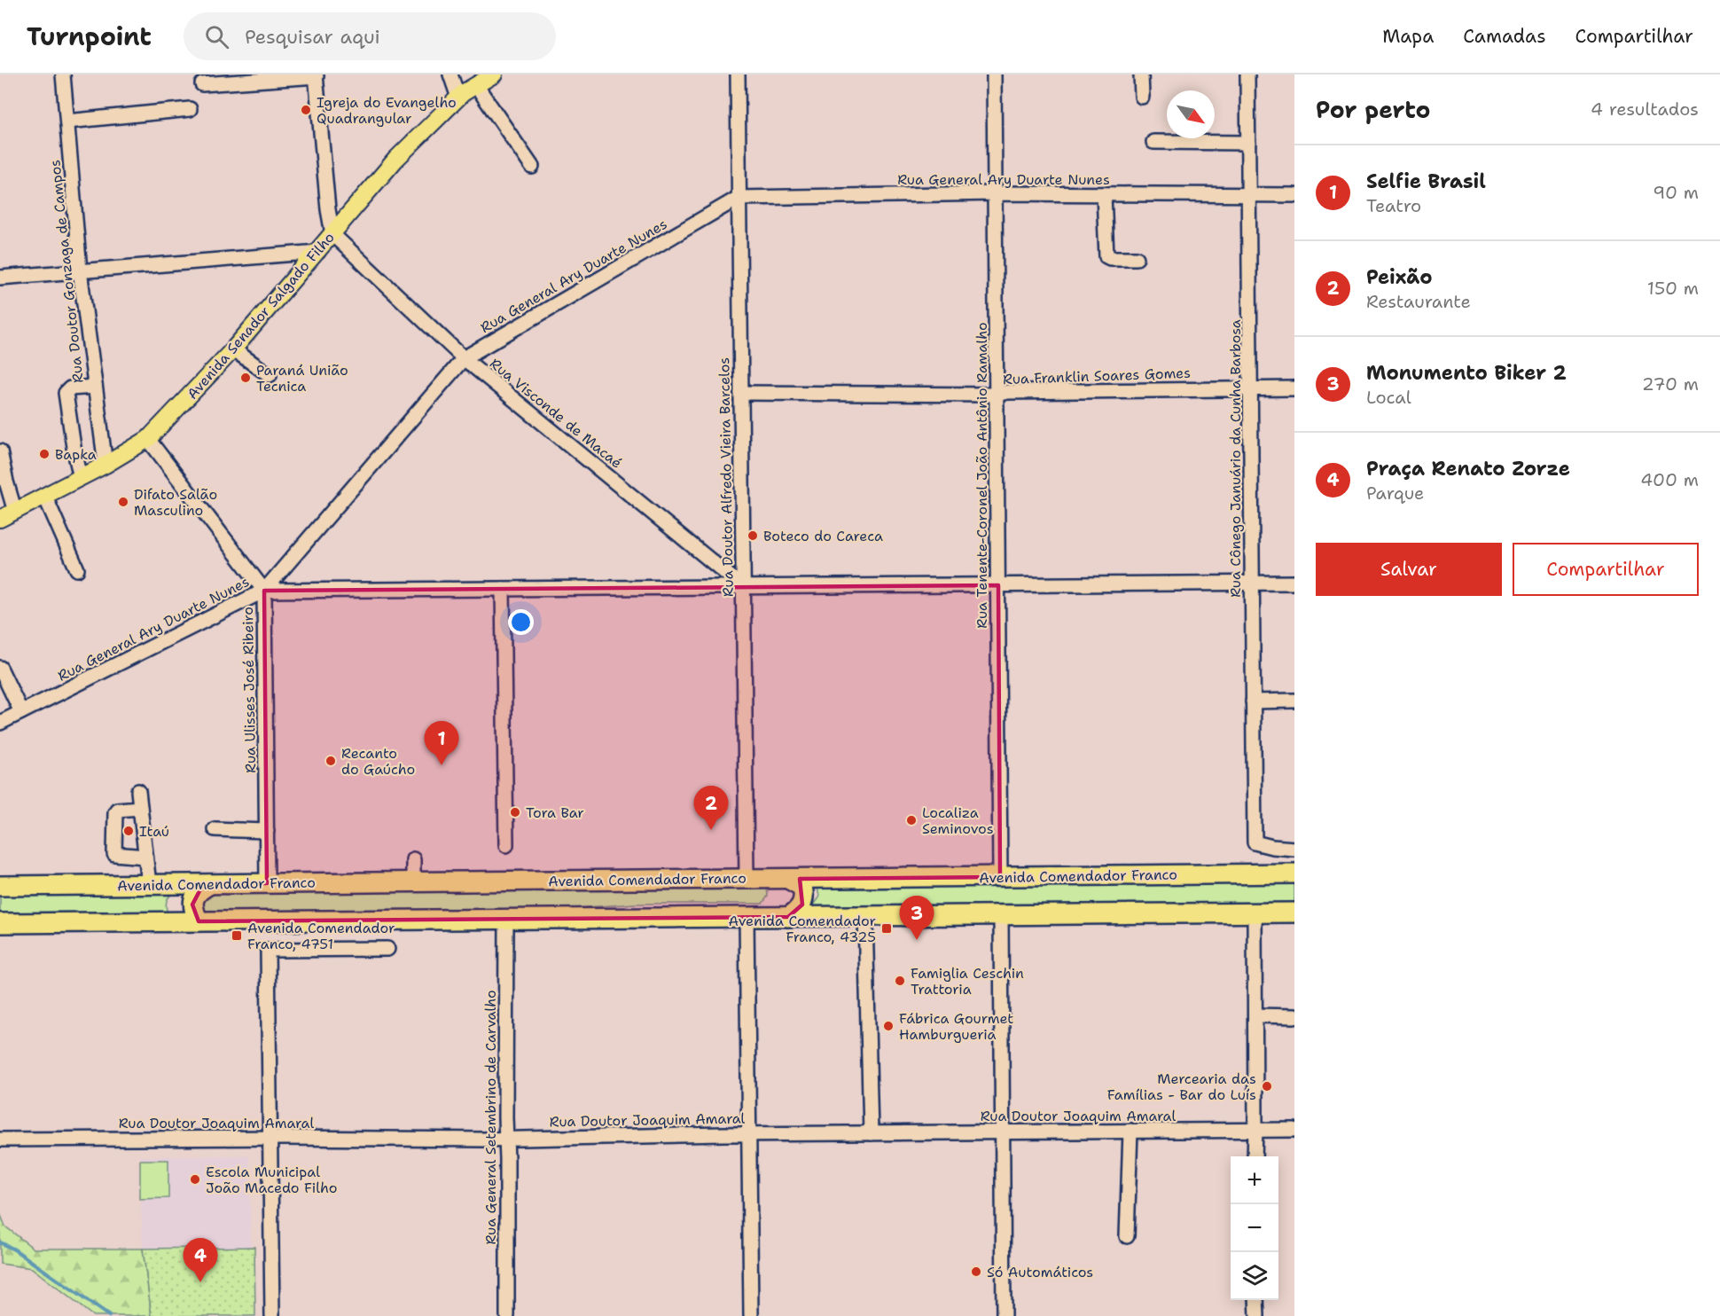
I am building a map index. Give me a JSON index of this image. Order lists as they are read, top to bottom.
{
  "streets": {
    "highway": ["Avenida Comendador Franco"],
    "main road": ["Avenida Senador Salgado Filho"],
    "street": [
      "Rua General Ary Duarte Nunes",
      "Rua Doutor Gonzaga de Campos",
      "Rua Franklin Soares Gomes",
      "Rua Visconde de Macaé",
      "Rua Cônego Januário da Cunha Barbosa",
      "Rua Tenente-Coronel João Antônio Ramalho",
      "Rua Doutor Alfredo Vieira Barcelos",
      "Rua Ulisses José Ribeiro",
      "Rua Doutor Joaquim Amaral",
      "Rua General Setembrino de Carvalho"
    ]
  },
  "crossings": [
    ["Rua General Ary Duarte Nunes", "Rua Visconde de Macaé"],
    ["Rua General Ary Duarte Nunes", "Rua Cônego Januário da Cunha Barbosa"],
    ["Rua General Ary Duarte Nunes", "Rua Tenente-Coronel João Antônio Ramalho"],
    ["Rua General Ary Duarte Nunes", "Rua Doutor Alfredo Vieira Barcelos"],
    ["Rua General Ary Duarte Nunes", "Rua Ulisses José Ribeiro"],
    ["Rua Doutor Gonzaga de Campos", "Avenida Senador Salgado Filho"],
    ["Avenida Senador Salgado Filho", "Rua Visconde de Macaé"],
    ["Avenida Senador Salgado Filho", "Rua Ulisses José Ribeiro"],
    ["Rua Franklin Soares Gomes", "Rua Cônego Januário da Cunha Barbosa"],
    ["Rua Franklin Soares Gomes", "Rua Tenente-Coronel João Antônio Ramalho"],
    ["Rua Franklin Soares Gomes", "Rua Doutor Alfredo Vieira Barcelos"],
    ["Rua Visconde de Macaé", "Rua Doutor Alfredo Vieira Barcelos"],
    ["Rua Tenente-Coronel João Antônio Ramalho", "Avenida Comendador Franco"],
    ["Rua Doutor Alfredo Vieira Barcelos", "Avenida Comendador Franco"],
    ["Rua Ulisses José Ribeiro", "Avenida Comendador Franco"],
    ["Rua Doutor Joaquim Amaral", "Rua General Setembrino de Carvalho"]
  ],
  "places": {
    "other": [
      "Igreja do Evangelho Quadrangular",
      "Paraná União Tecnica",
      "Bapka",
      "Difato Salão Masculino",
      "Boteco do Careca",
      "Recanto do Gaúcho",
      "Tora Bar",
      "Localiza Seminovos",
      "Itaú",
      "Famiglia Ceschin Trattoria",
      "Fábrica Gourmet Hamburgueria",
      "Mercearia das Famílias - Bar do Luís",
      "Escola Municipal João Macedo Filho",
      "Só Automáticos"
    ],
    "transit": ["Avenida Comendador Franco, 4325", "Avenida Comendador Franco, 4751"]
  },
  "north": "bottom right",
  "page": {
    "header": "Turnpoint",
    "search": "Pesquisar aqui",
    "nav": ["Mapa", "Camadas", "Compartilhar"],
    "heading": ["Por perto", "4 resultados"],
    "list": [
      {
        "mark": "1",
        "name": "Selfie Brasil",
        "note": "Teatro",
        "value": "90 m"
      },
      {
        "mark": "2",
        "name": "Peixão",
        "note": "Restaurante",
        "value": "150 m"
      },
      {
        "mark": "3",
        "name": "Monumento Biker 2",
        "note": "Local",
        "value": "270 m"
      },
      {
        "mark": "4",
        "name": "Praça Renato Zorze",
        "note": "Parque",
        "value": "400 m"
      }
    ],
    "buttons": ["Salvar", "Compartilhar"],
    "pins": [
      "1",
      "2",
      "3",
      "4"
    ],
    "map_buttons": ["+", "−"]
  }
}
